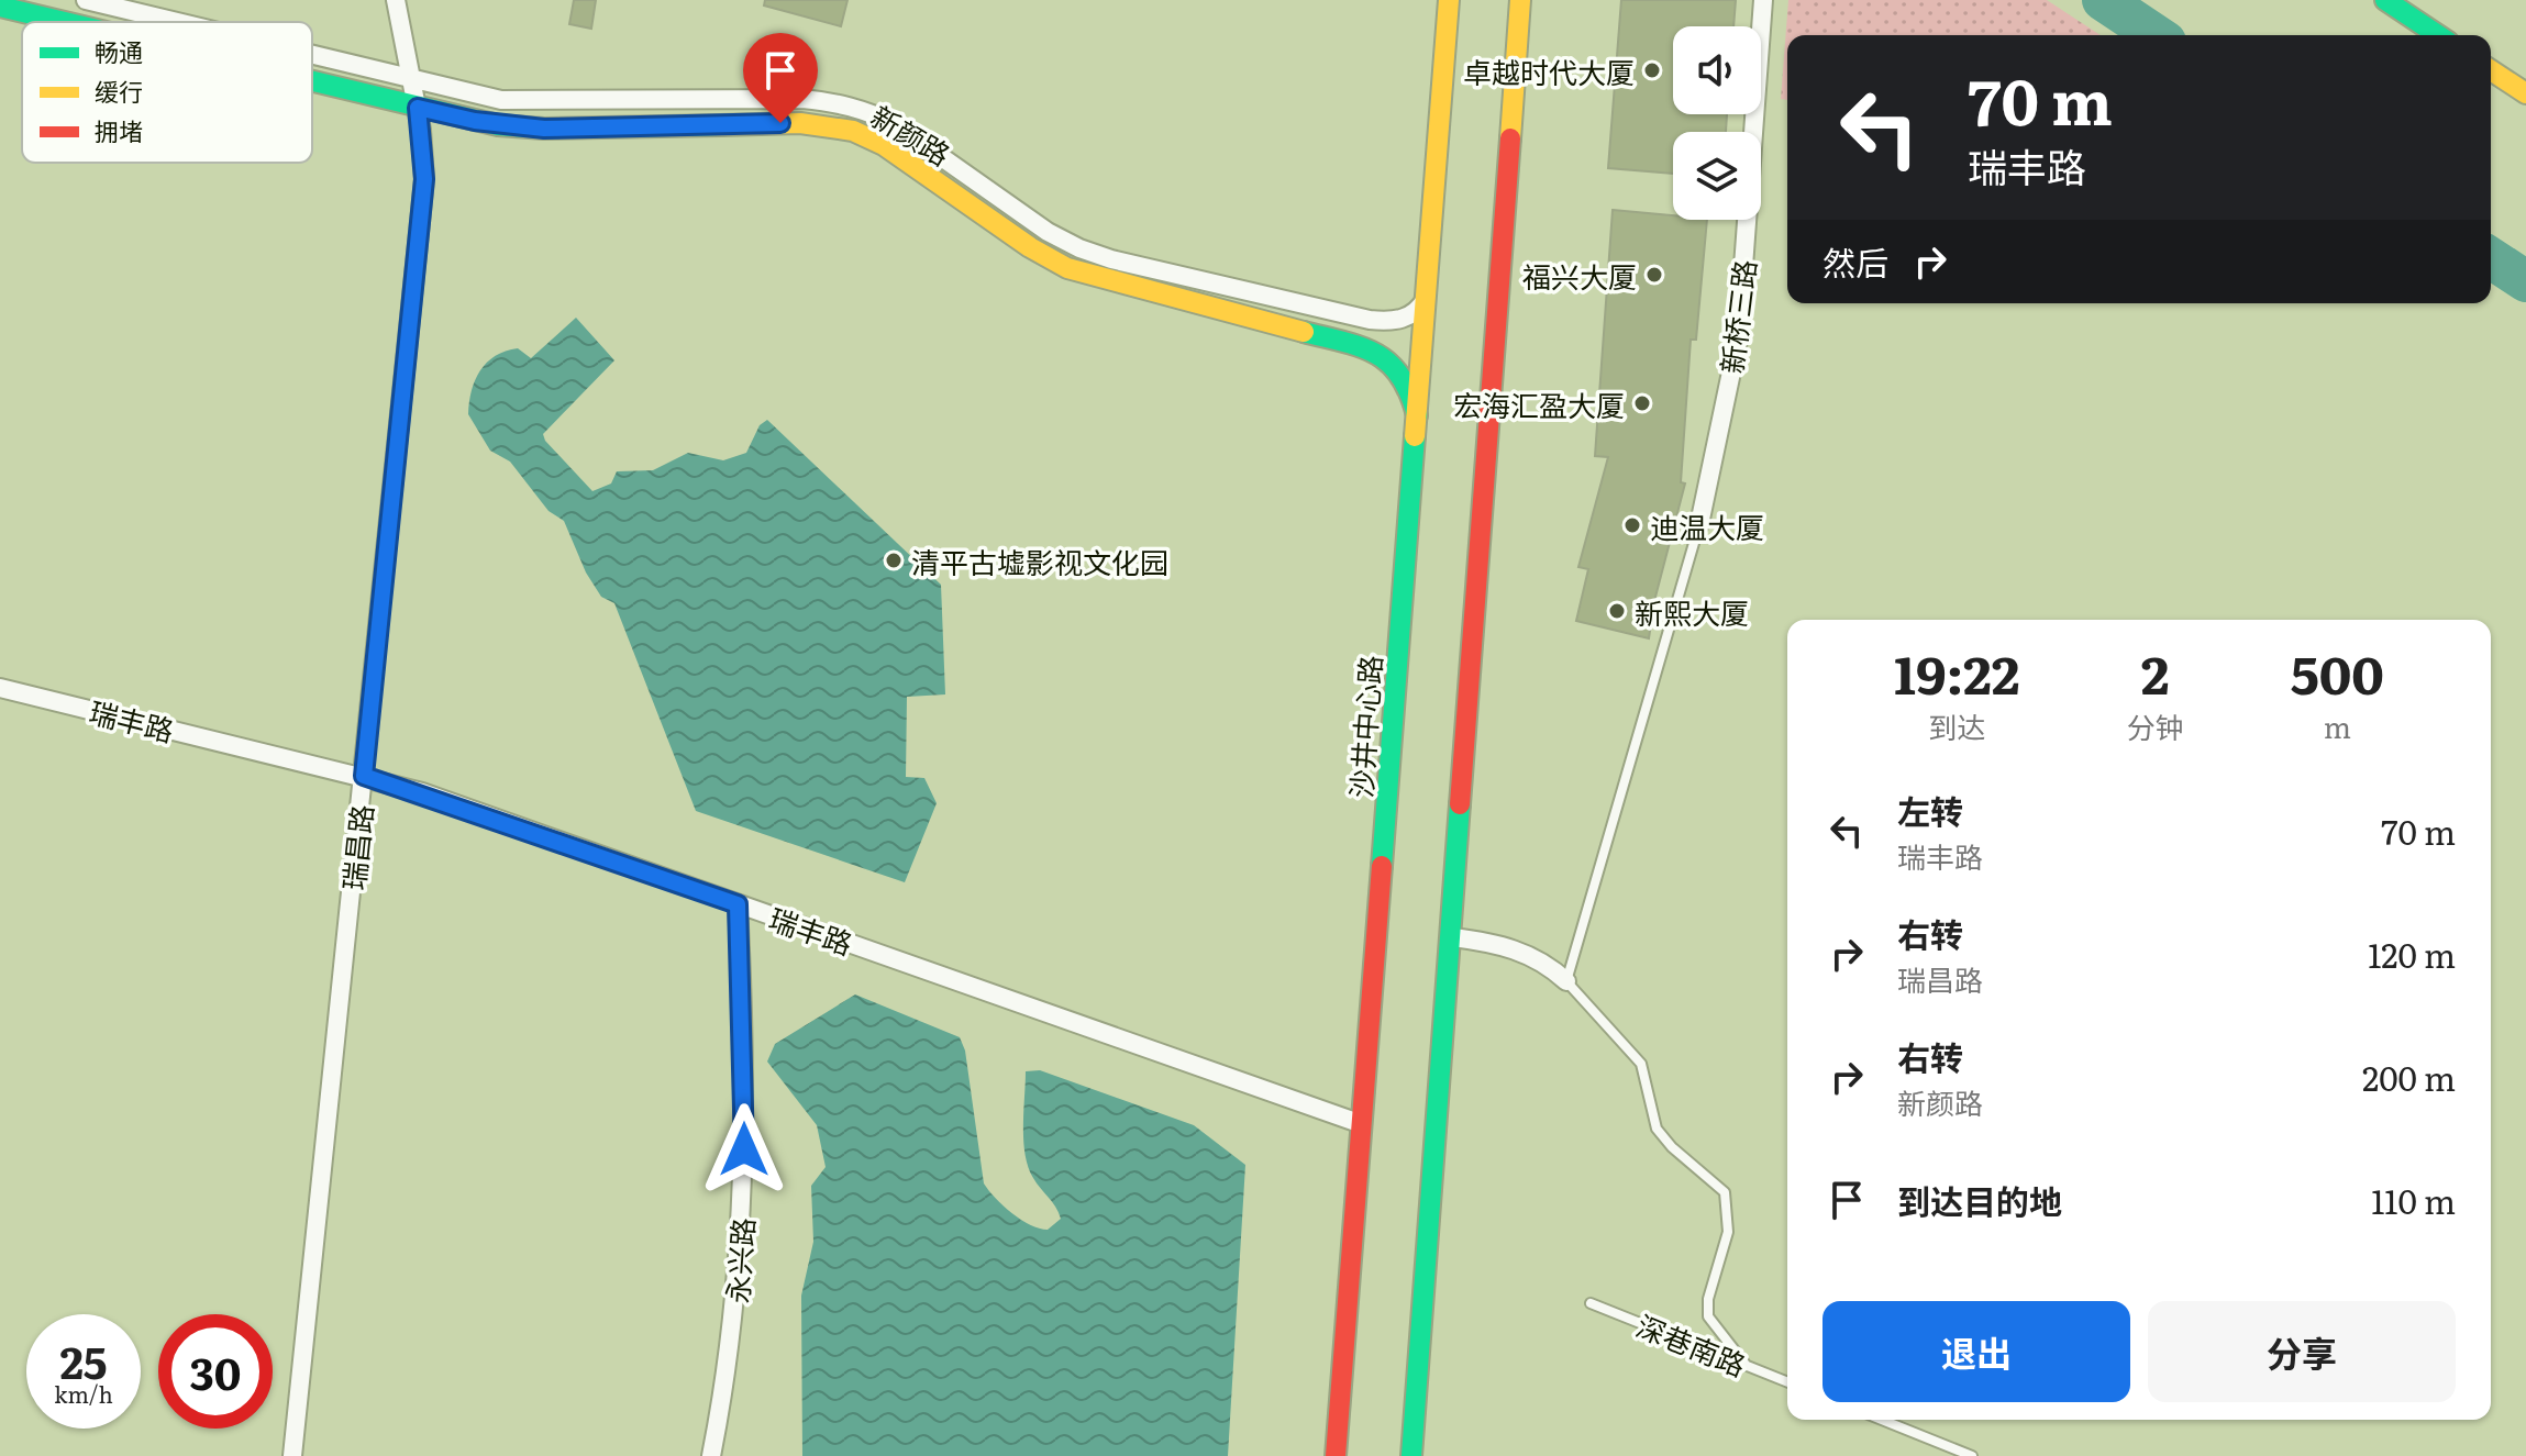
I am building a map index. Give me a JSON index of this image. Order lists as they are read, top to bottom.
{
  "streets": {
    "street": [
      "新颜路",
      "新桥三路",
      "瑞丰路",
      "沙井中心路",
      "瑞昌路",
      "永兴路"
    ],
    "lane": ["深巷南路"]
  },
  "crossings": [
    ["新颜路", "沙井中心路"],
    ["新颜路", "瑞昌路"],
    ["瑞丰路", "沙井中心路"],
    ["瑞丰路", "瑞昌路"],
    ["瑞丰路", "永兴路"]
  ],
  "places": [
    "卓越时代大厦",
    "福兴大厦",
    "宏海汇盈大厦",
    "迪温大厦",
    "清平古墟影视文化园",
    "新熙大厦"
  ],
  "legend": ["畅通", "缓行", "拥堵"],
  "page": {
    "turn": ["70 m", "瑞丰路"],
    "then": "然后",
    "eta": [
      "19:22",
      "到达",
      "2",
      "分钟",
      "500",
      "m"
    ],
    "list": [
      {
        "name": "左转",
        "note": "瑞丰路",
        "value": "70 m"
      },
      {
        "name": "右转",
        "note": "瑞昌路",
        "value": "120 m"
      },
      {
        "name": "右转",
        "note": "新颜路",
        "value": "200 m"
      },
      {
        "name": "到达目的地",
        "value": "110 m"
      }
    ],
    "buttons": ["退出", "分享"],
    "speed": "25 km/h",
    "limit": "30"
  }
}
